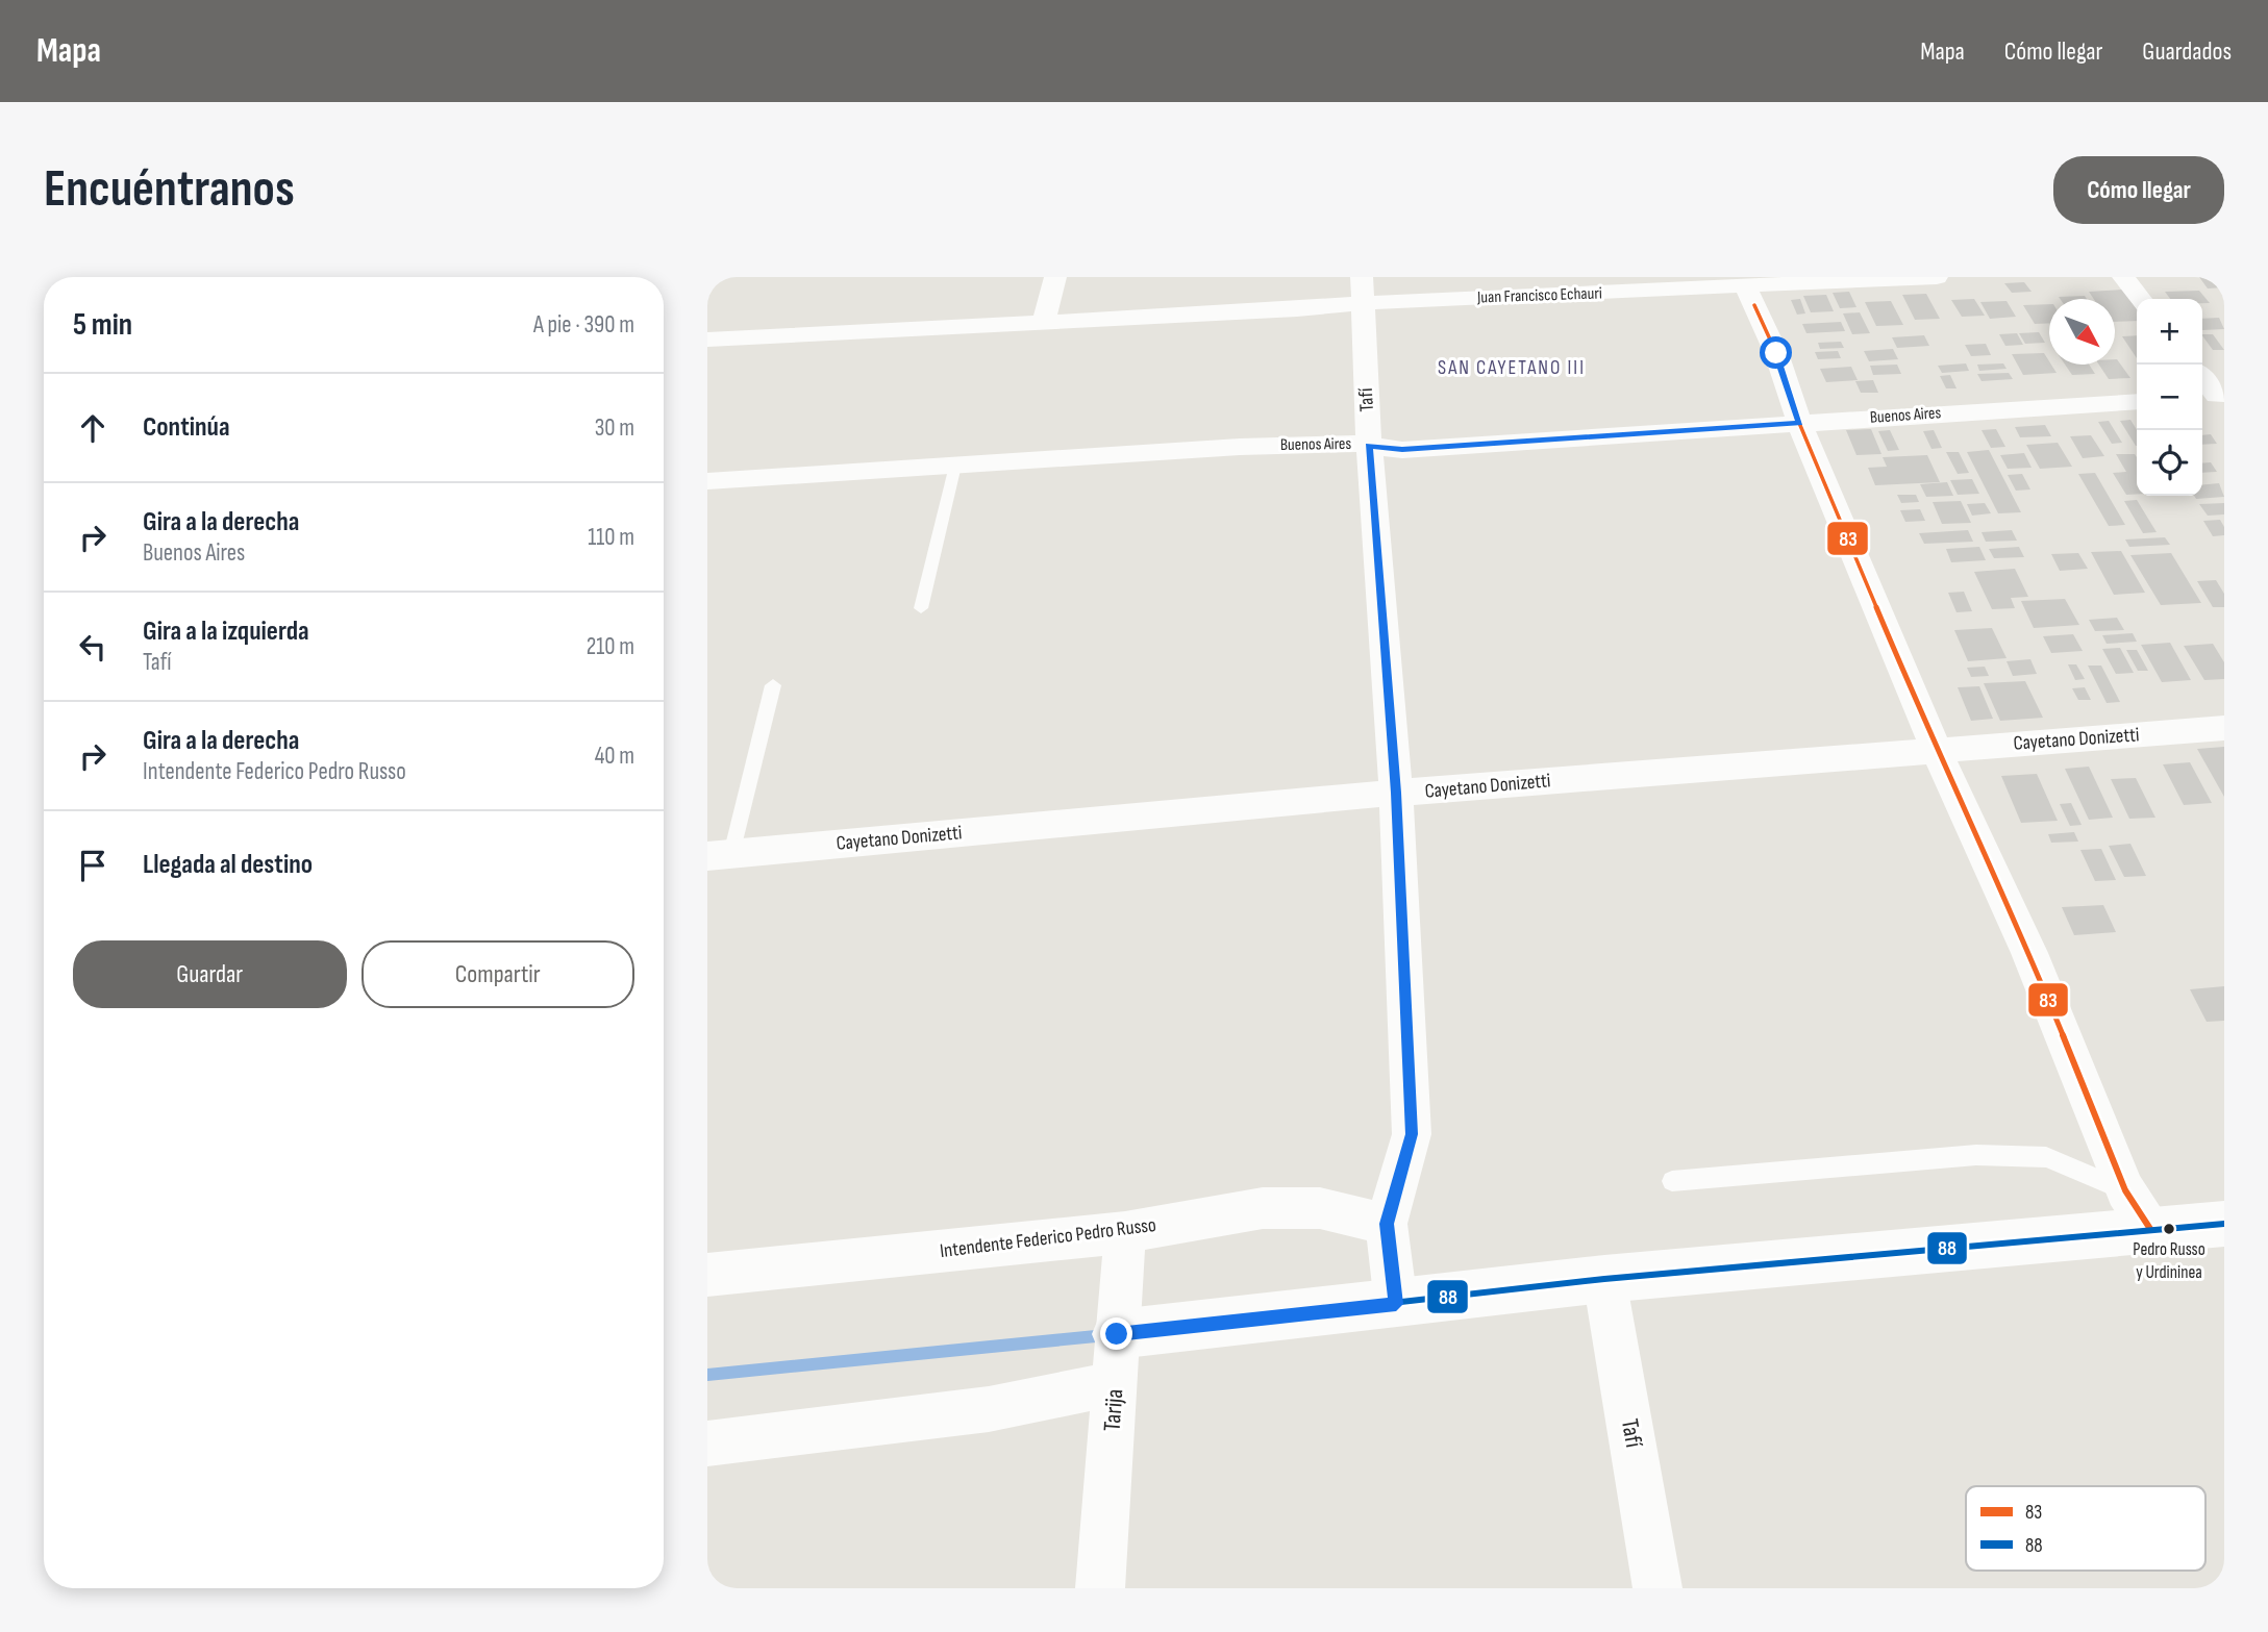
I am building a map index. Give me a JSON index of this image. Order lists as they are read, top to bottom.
{
  "streets": {
    "street": [
      "Juan Francisco Echauri",
      "Tafí",
      "Buenos Aires",
      "Cayetano Donizetti",
      "Intendente Federico Pedro Russo",
      "Tarija"
    ]
  },
  "crossings": [
    ["Juan Francisco Echauri", "Tafí"],
    ["Tafí", "Buenos Aires"],
    ["Tafí", "Cayetano Donizetti"],
    ["Tafí", "Intendente Federico Pedro Russo"],
    ["Intendente Federico Pedro Russo", "Tarija"]
  ],
  "districts": ["SAN CAYETANO III"],
  "places": ["Pedro Russo y Urdininea"],
  "lines": ["transit line 83", "transit line 88"],
  "legend": ["83", "88"],
  "north": "bottom right",
  "page": {
    "header": "Mapa",
    "nav": ["Mapa", "Cómo llegar", "Guardados"],
    "buttons": [
      "Cómo llegar",
      ["Guardar", "Compartir"]
    ],
    "title": "Encuéntranos",
    "heading": ["5 min", "A pie · 390 m"],
    "map_buttons": ["+", "−"],
    "list": [
      ["Continúa", "30 m"],
      ["Gira a la derecha", "Buenos Aires", "110 m"],
      ["Gira a la izquierda", "Tafí", "210 m"],
      ["Gira a la derecha", "Intendente Federico Pedro Russo", "40 m"],
      "Llegada al destino"
    ]
  }
}
